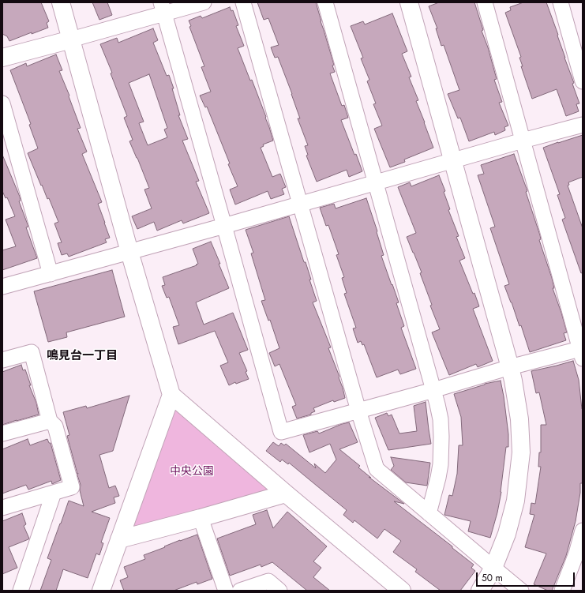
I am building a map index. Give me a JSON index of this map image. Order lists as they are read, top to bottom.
{
  "districts": ["鳴見台一丁目"],
  "parks": ["中央公園"],
  "scale_bar": "50 m"
}
